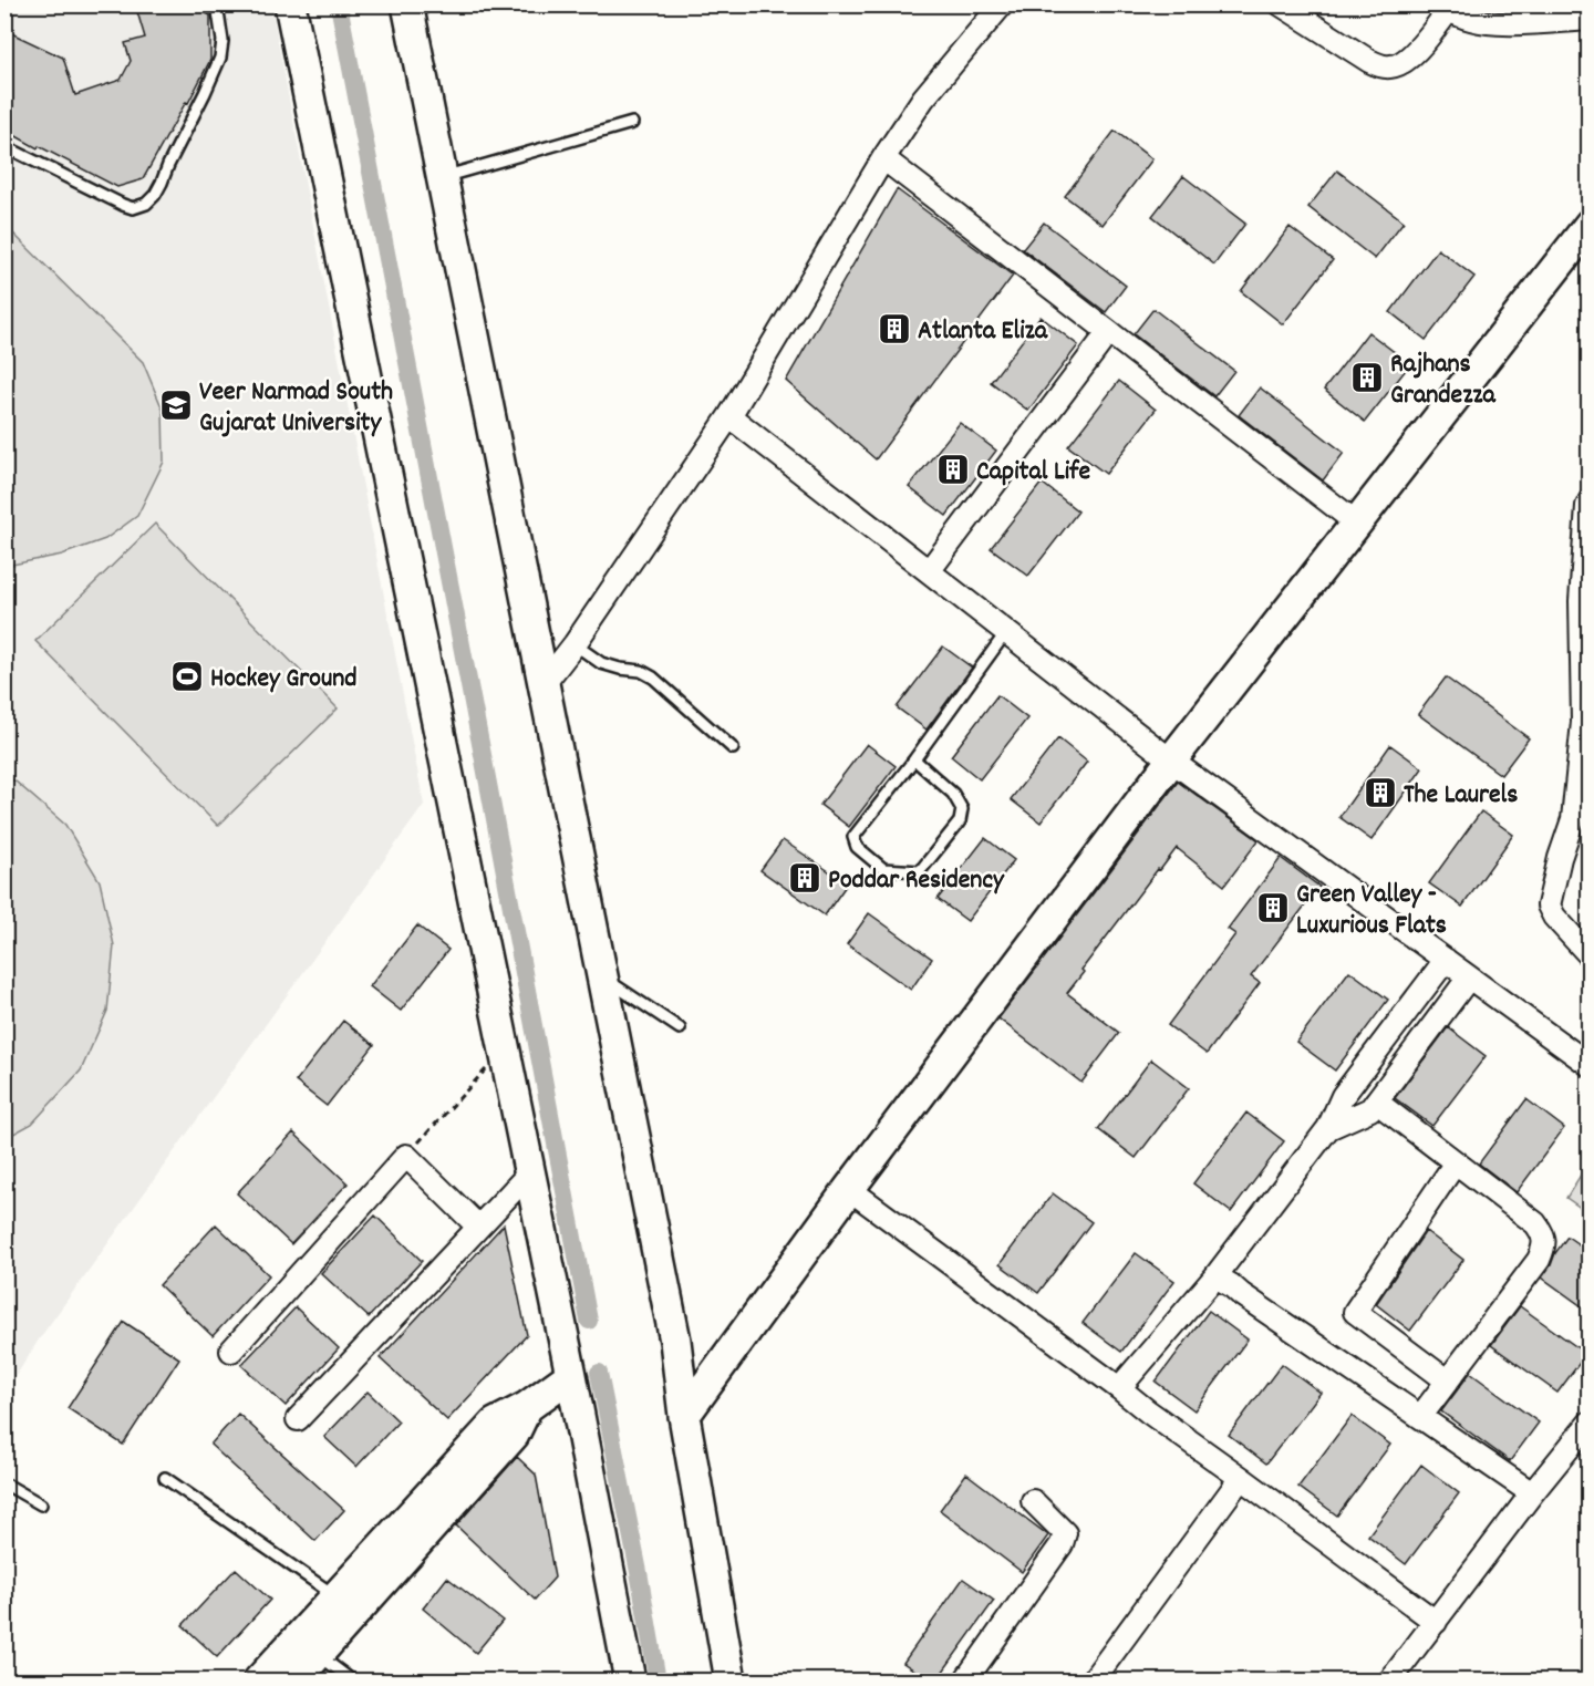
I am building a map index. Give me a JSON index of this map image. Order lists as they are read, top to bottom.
{
  "places": {
    "building": [
      "Atlanta Eliza",
      "Rajhans Grandezza",
      "Capital Life",
      "The Laurels",
      "Poddar Residency",
      "Green Valley - Luxurious Flats"
    ],
    "school or university": ["Veer Narmad South Gujarat University"],
    "sports": ["Hockey Ground"]
  }
}
